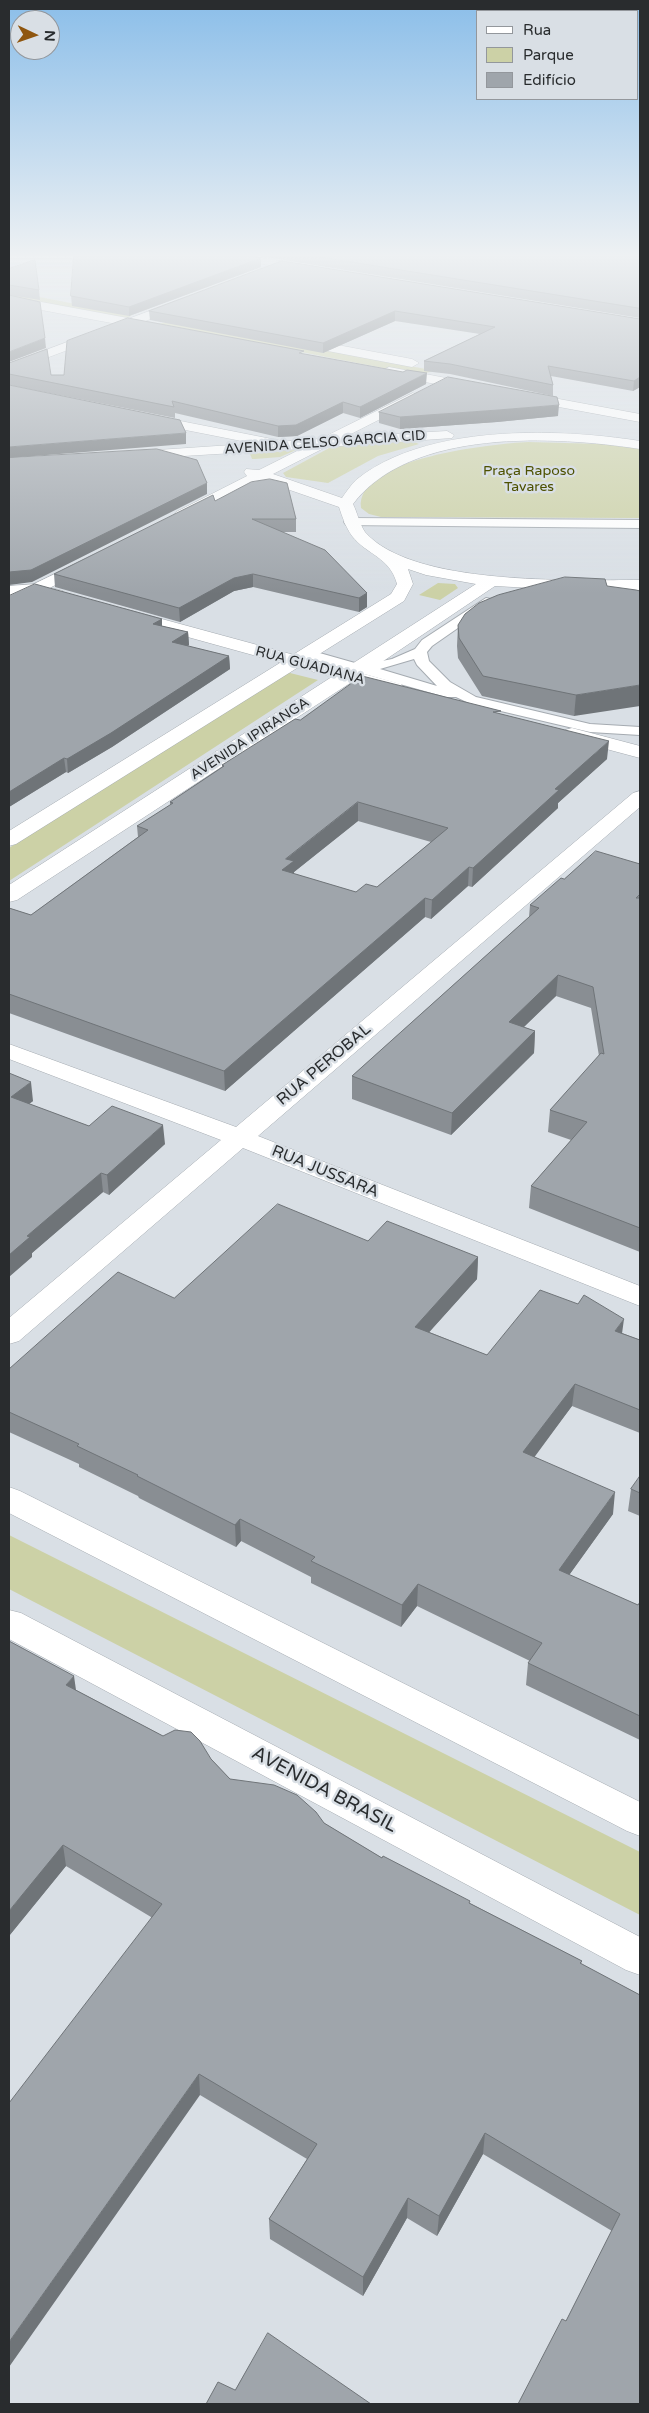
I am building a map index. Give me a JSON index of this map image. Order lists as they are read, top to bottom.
{
  "streets": {
    "street": [
      "AVENIDA CELSO GARCIA CID",
      "RUA GUADIANA",
      "AVENIDA IPIRANGA",
      "RUA PEROBAL",
      "RUA JUSSARA",
      "AVENIDA BRASIL"
    ]
  },
  "crossings": [
    ["RUA GUADIANA", "AVENIDA IPIRANGA"],
    ["RUA PEROBAL", "RUA JUSSARA"]
  ],
  "parks": ["Praça Raposo Tavares"],
  "legend": ["Rua", "Parque", "Edifício"],
  "north": "right"
}
